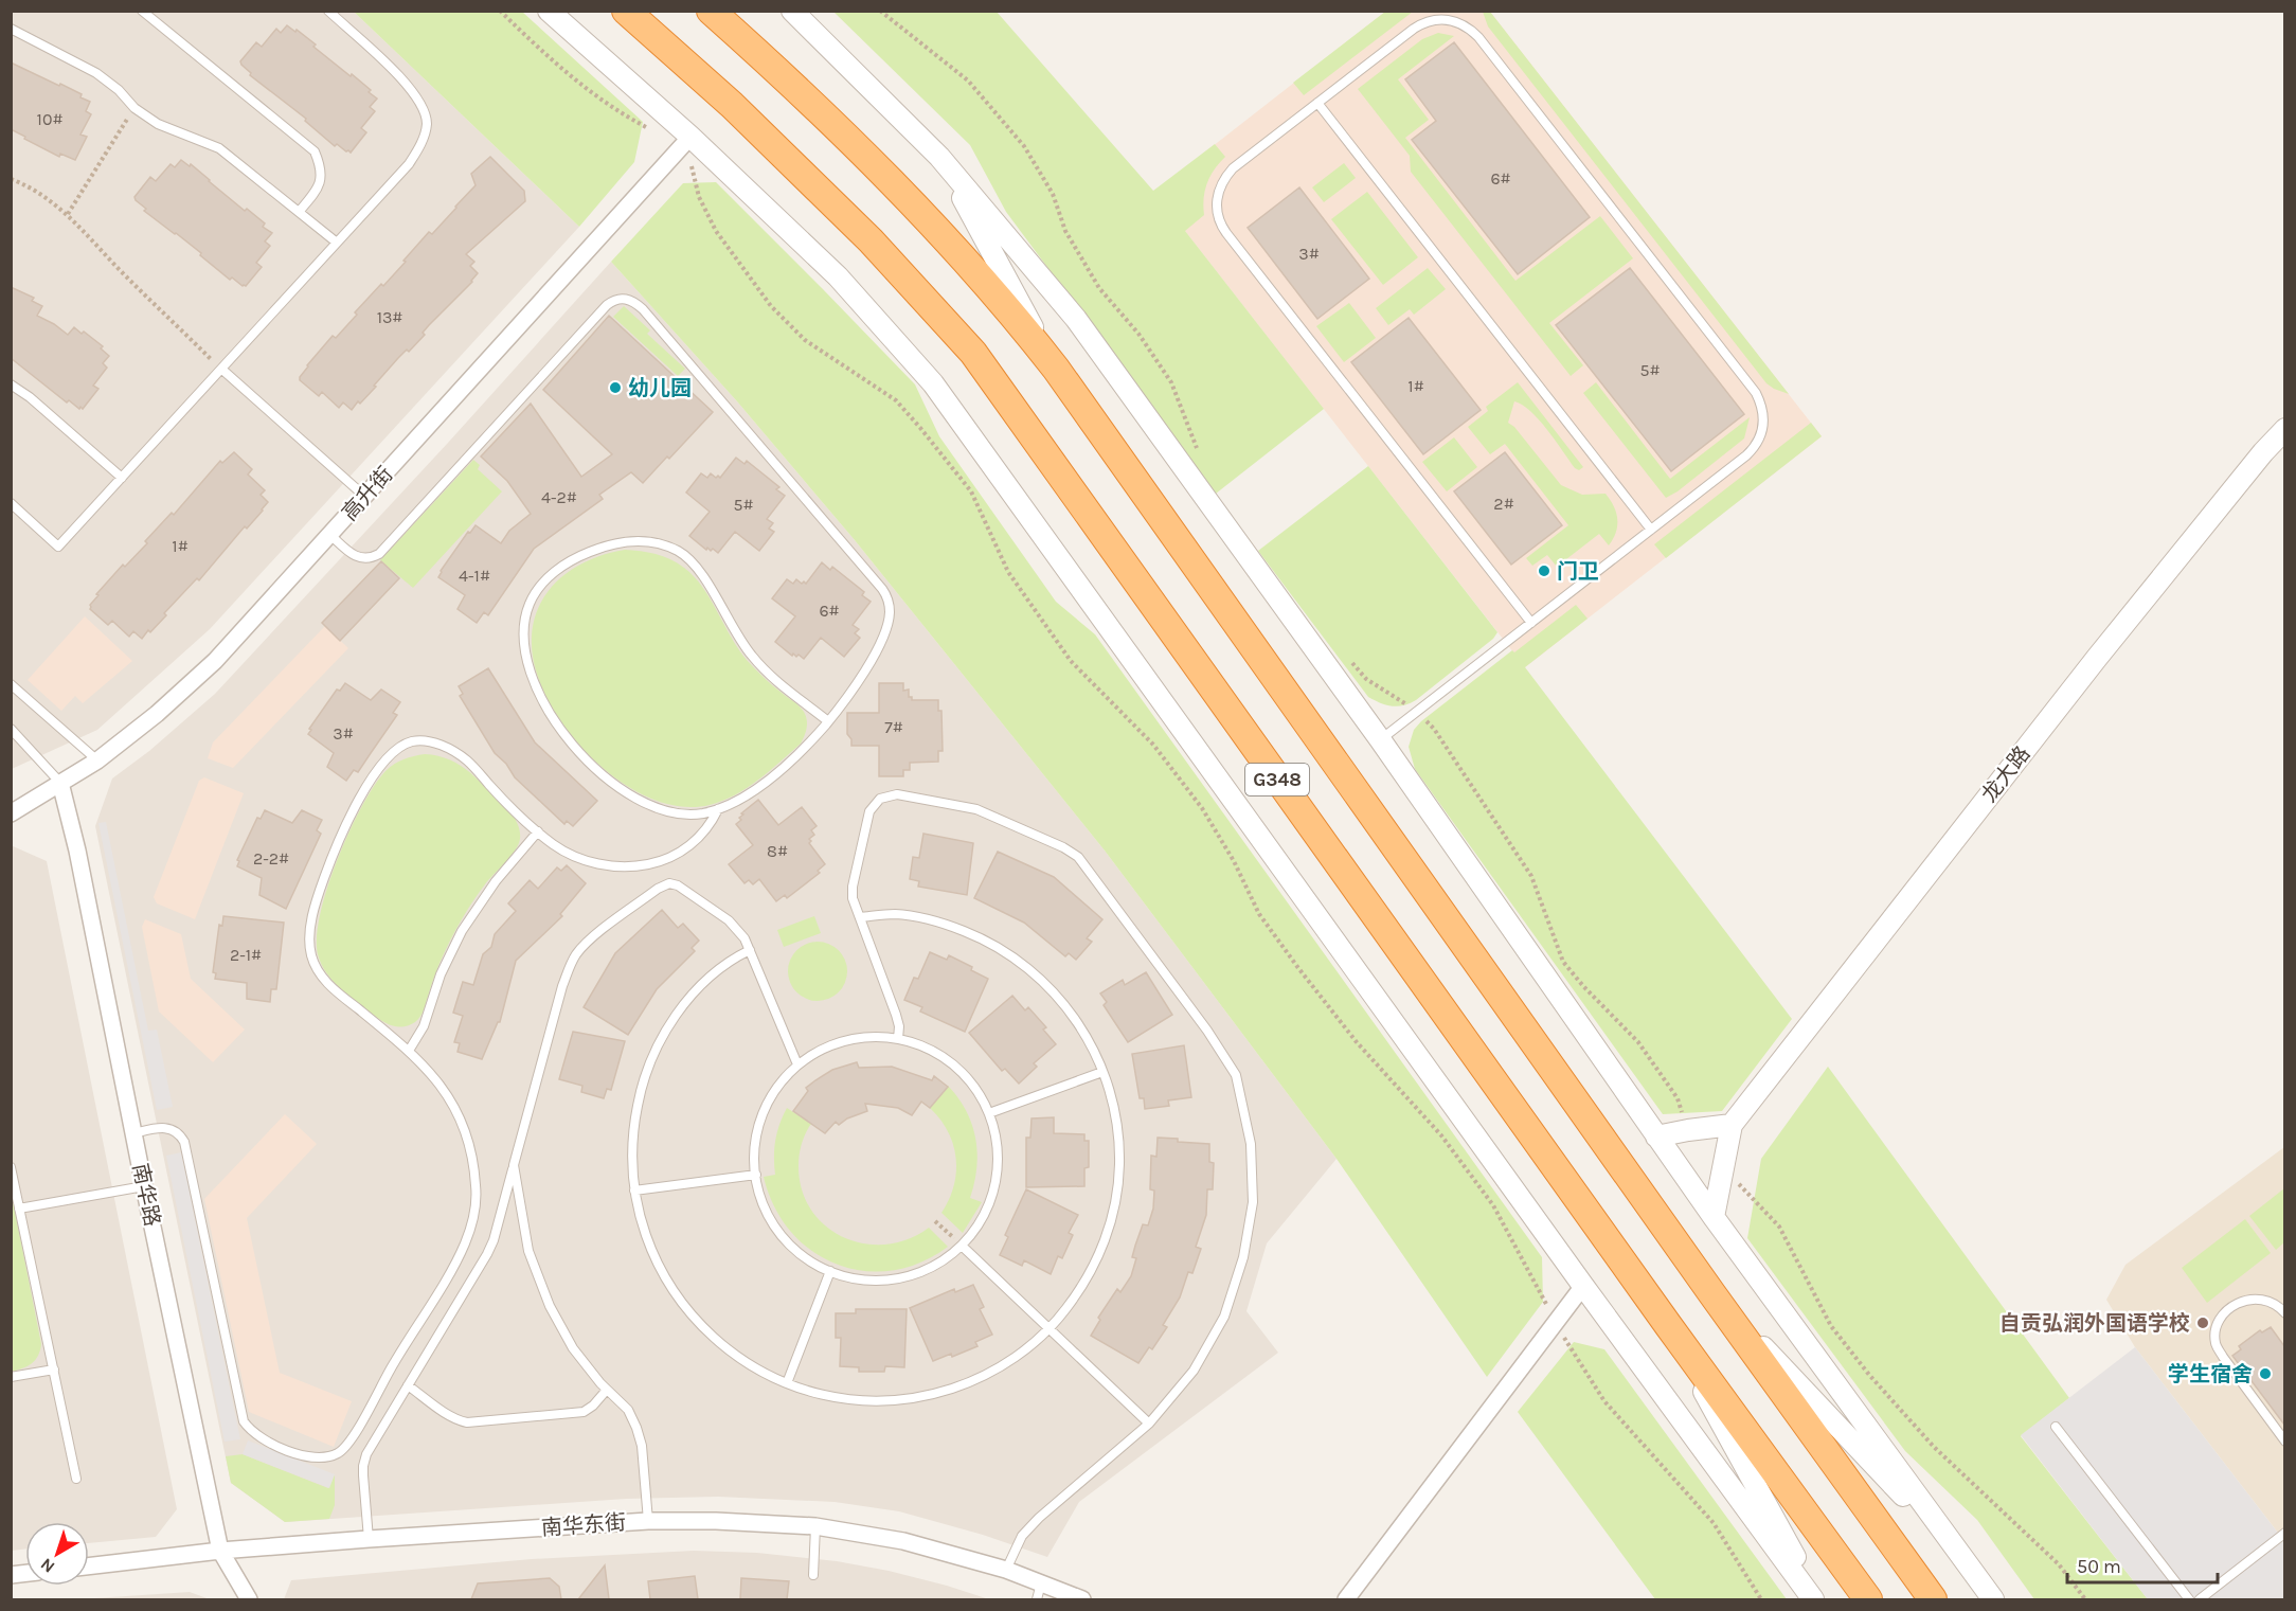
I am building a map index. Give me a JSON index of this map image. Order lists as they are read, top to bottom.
{
  "streets": {
    "highway": ["G348"],
    "street": [
      "高升街",
      "龙大路",
      "南华路",
      "南华东街"
    ]
  },
  "crossings": [
    ["高升街", "南华路"],
    ["南华路", "南华东街"]
  ],
  "places": [
    "幼儿园",
    "门卫",
    "自贡弘润外国语学校",
    "学生宿舍"
  ],
  "house_numbers": [
    "10#",
    "6#",
    "3#",
    "13#",
    "5#",
    "1#",
    "4-2#",
    "2#",
    "5#",
    "1#",
    "4-1#",
    "6#",
    "7#",
    "3#",
    "8#",
    "2-2#",
    "2-1#"
  ],
  "scale_bar": "50 m",
  "north": "bottom left"
}
